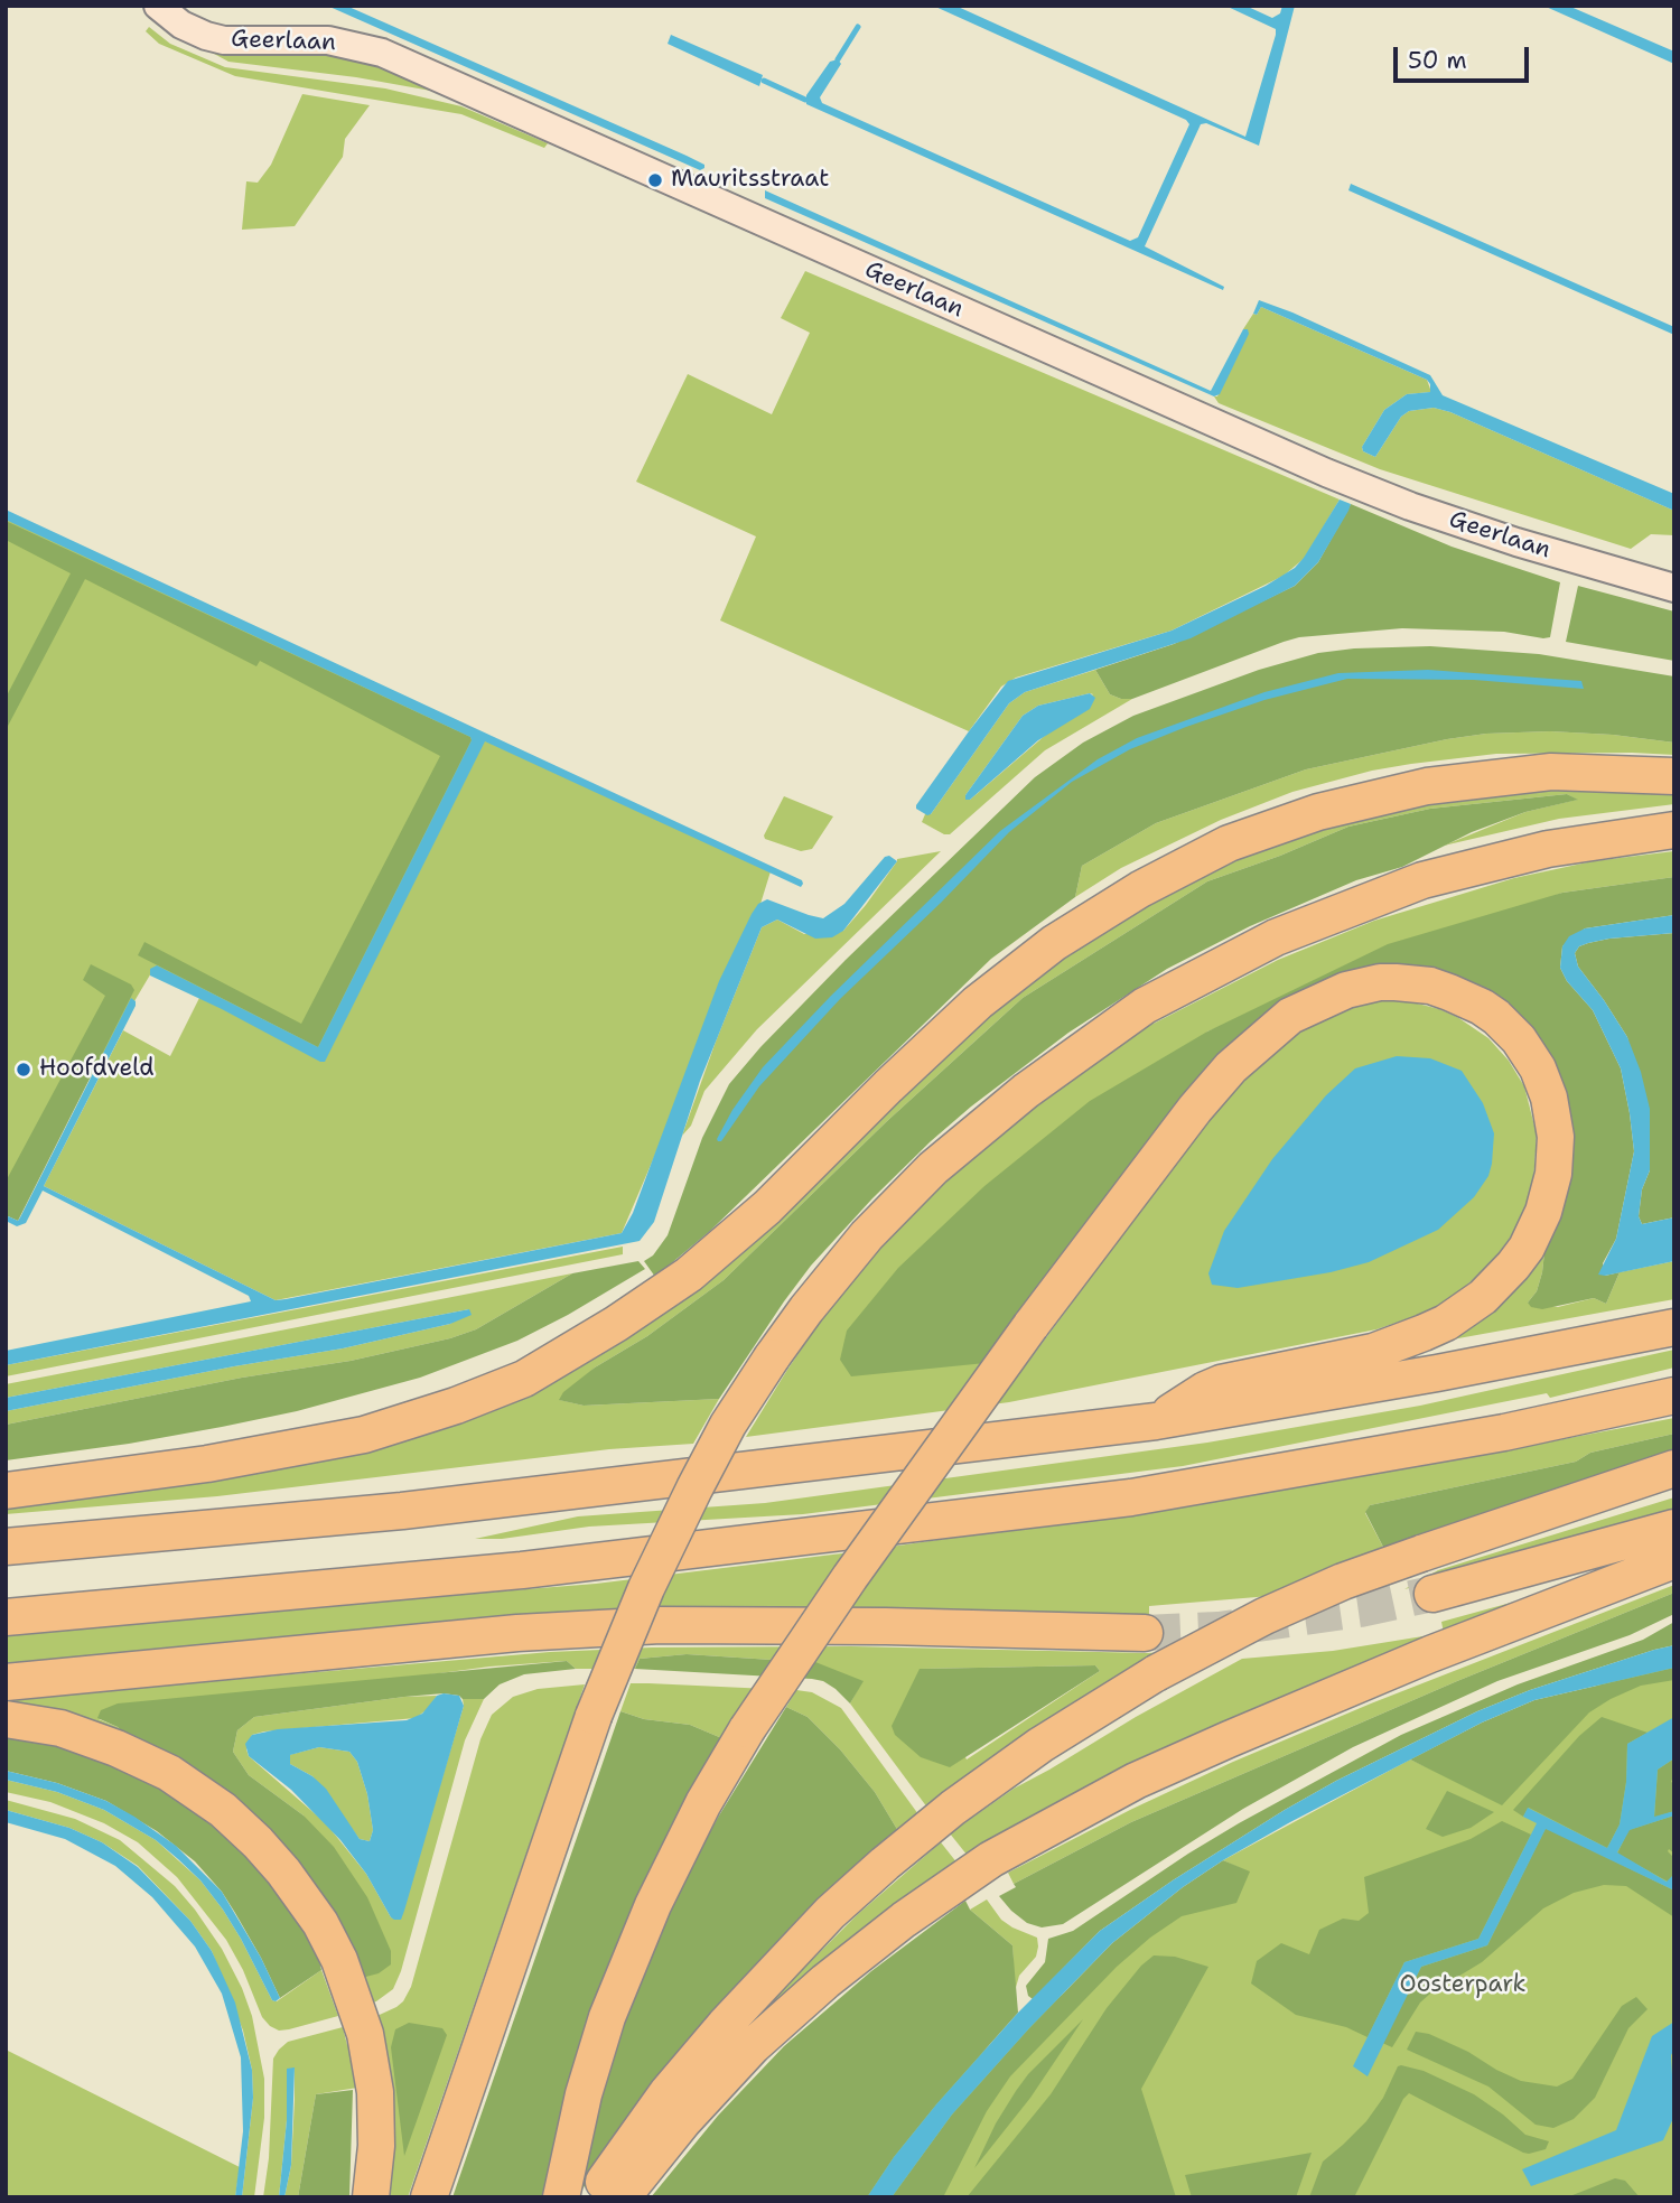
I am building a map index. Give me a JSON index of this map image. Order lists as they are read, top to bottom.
{
  "streets": {
    "street": ["Geerlaan"]
  },
  "parks": ["Oosterpark"],
  "places": ["Mauritsstraat", "Hoofdveld"],
  "scale_bar": "50 m"
}
